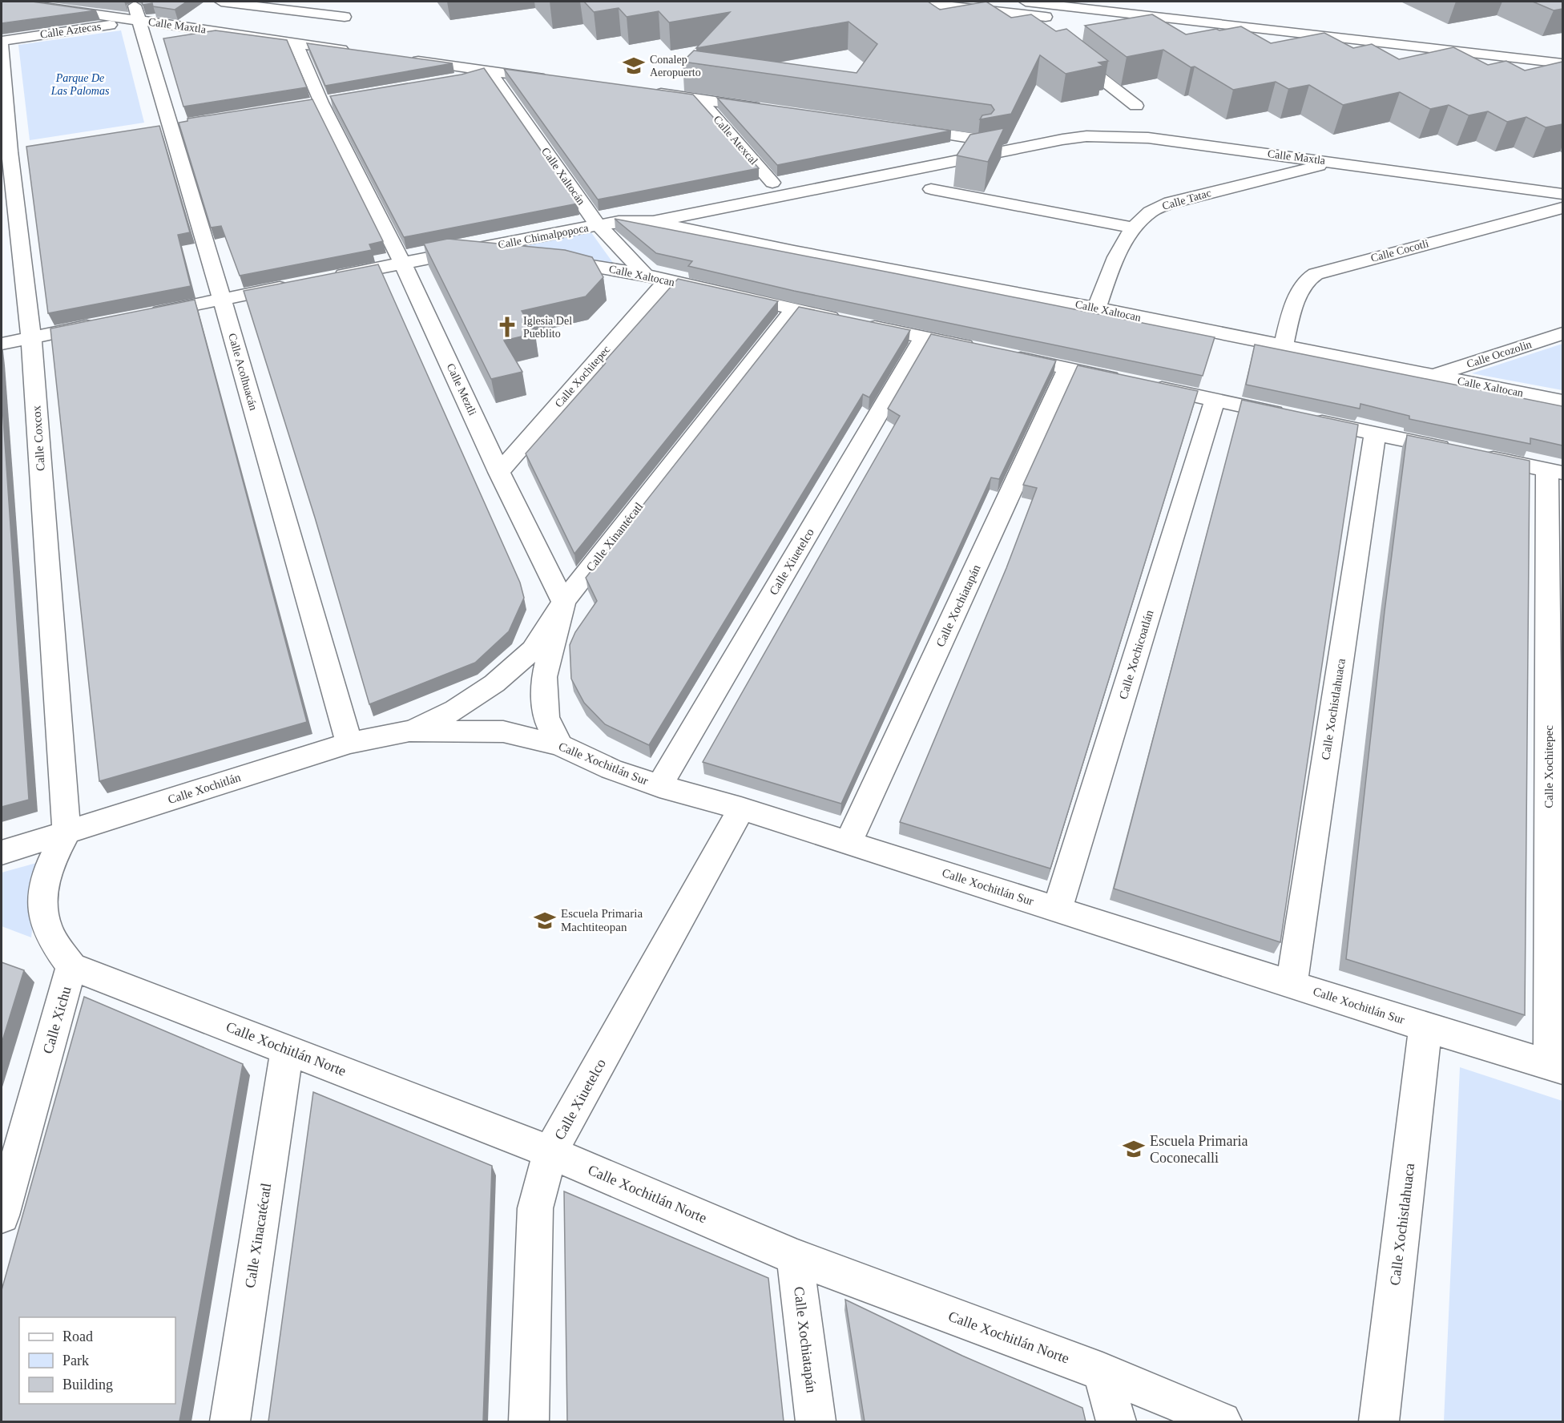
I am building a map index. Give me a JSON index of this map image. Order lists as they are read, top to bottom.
{
  "streets": {
    "street": [
      "Calle Maxtla",
      "Calle Aztecas",
      "Calle Atexcal",
      "Calle Xaltocán",
      "Calle Tatac",
      "Calle Chimalpopoca",
      "Calle Cocotli",
      "Calle Xaltocan",
      "Calle Ocozolin",
      "Calle Acolhuacán",
      "Calle Xochitepec",
      "Calle Meztli",
      "Calle Coxcox",
      "Calle Xinantécatl",
      "Calle Xiuetelco",
      "Calle Xochiatapán",
      "Calle Xochicoatlán",
      "Calle Xochistlahuaca",
      "Calle Xochitlán Sur",
      "Calle Xochitlán",
      "Calle Xichu",
      "Calle Xochitlán Norte",
      "Calle Xinacatécatl"
    ]
  },
  "crossings": [
    ["Calle Maxtla", "Calle Aztecas"],
    ["Calle Maxtla", "Calle Tatac"],
    ["Calle Maxtla", "Calle Chimalpopoca"],
    ["Calle Maxtla", "Calle Acolhuacán"],
    ["Calle Maxtla", "Calle Meztli"],
    ["Calle Aztecas", "Calle Acolhuacán"],
    ["Calle Xaltocán", "Calle Chimalpopoca"],
    ["Calle Xaltocán", "Calle Xaltocan"],
    ["Calle Tatac", "Calle Xaltocan"],
    ["Calle Chimalpopoca", "Calle Xaltocan"],
    ["Calle Chimalpopoca", "Calle Meztli"],
    ["Calle Cocotli", "Calle Xaltocan"],
    ["Calle Xaltocan", "Calle Ocozolin"],
    ["Calle Xaltocan", "Calle Xochitepec"],
    ["Calle Xaltocan", "Calle Xinantécatl"],
    ["Calle Xaltocan", "Calle Xiuetelco"],
    ["Calle Acolhuacán", "Calle Xochitlán"],
    ["Calle Xochitepec", "Calle Meztli"],
    ["Calle Xochitepec", "Calle Xochitlán Sur"],
    ["Calle Meztli", "Calle Xinantécatl"],
    ["Calle Coxcox", "Calle Xochitlán"],
    ["Calle Xinantécatl", "Calle Xochitlán Sur"],
    ["Calle Xinantécatl", "Calle Xochitlán"],
    ["Calle Xiuetelco", "Calle Xochitlán Sur"],
    ["Calle Xiuetelco", "Calle Xochitlán Norte"],
    ["Calle Xochiatapán", "Calle Xochitlán Sur"],
    ["Calle Xochiatapán", "Calle Xochitlán Norte"],
    ["Calle Xochicoatlán", "Calle Xochitlán Sur"],
    ["Calle Xochistlahuaca", "Calle Xochitlán Sur"],
    ["Calle Xochitlán Sur", "Calle Xochitlán"],
    ["Calle Xichu", "Calle Xochitlán Norte"],
    ["Calle Xochitlán Norte", "Calle Xinacatécatl"]
  ],
  "parks": ["Parque De Las Palomas"],
  "places": {
    "school or university": ["Conalep Aeropuerto", "Escuela Primaria Machtiteopan", "Escuela Primaria Coconecalli"],
    "church": ["Iglesia Del Pueblito"]
  },
  "legend": ["Road", "Park", "Building"]
}
